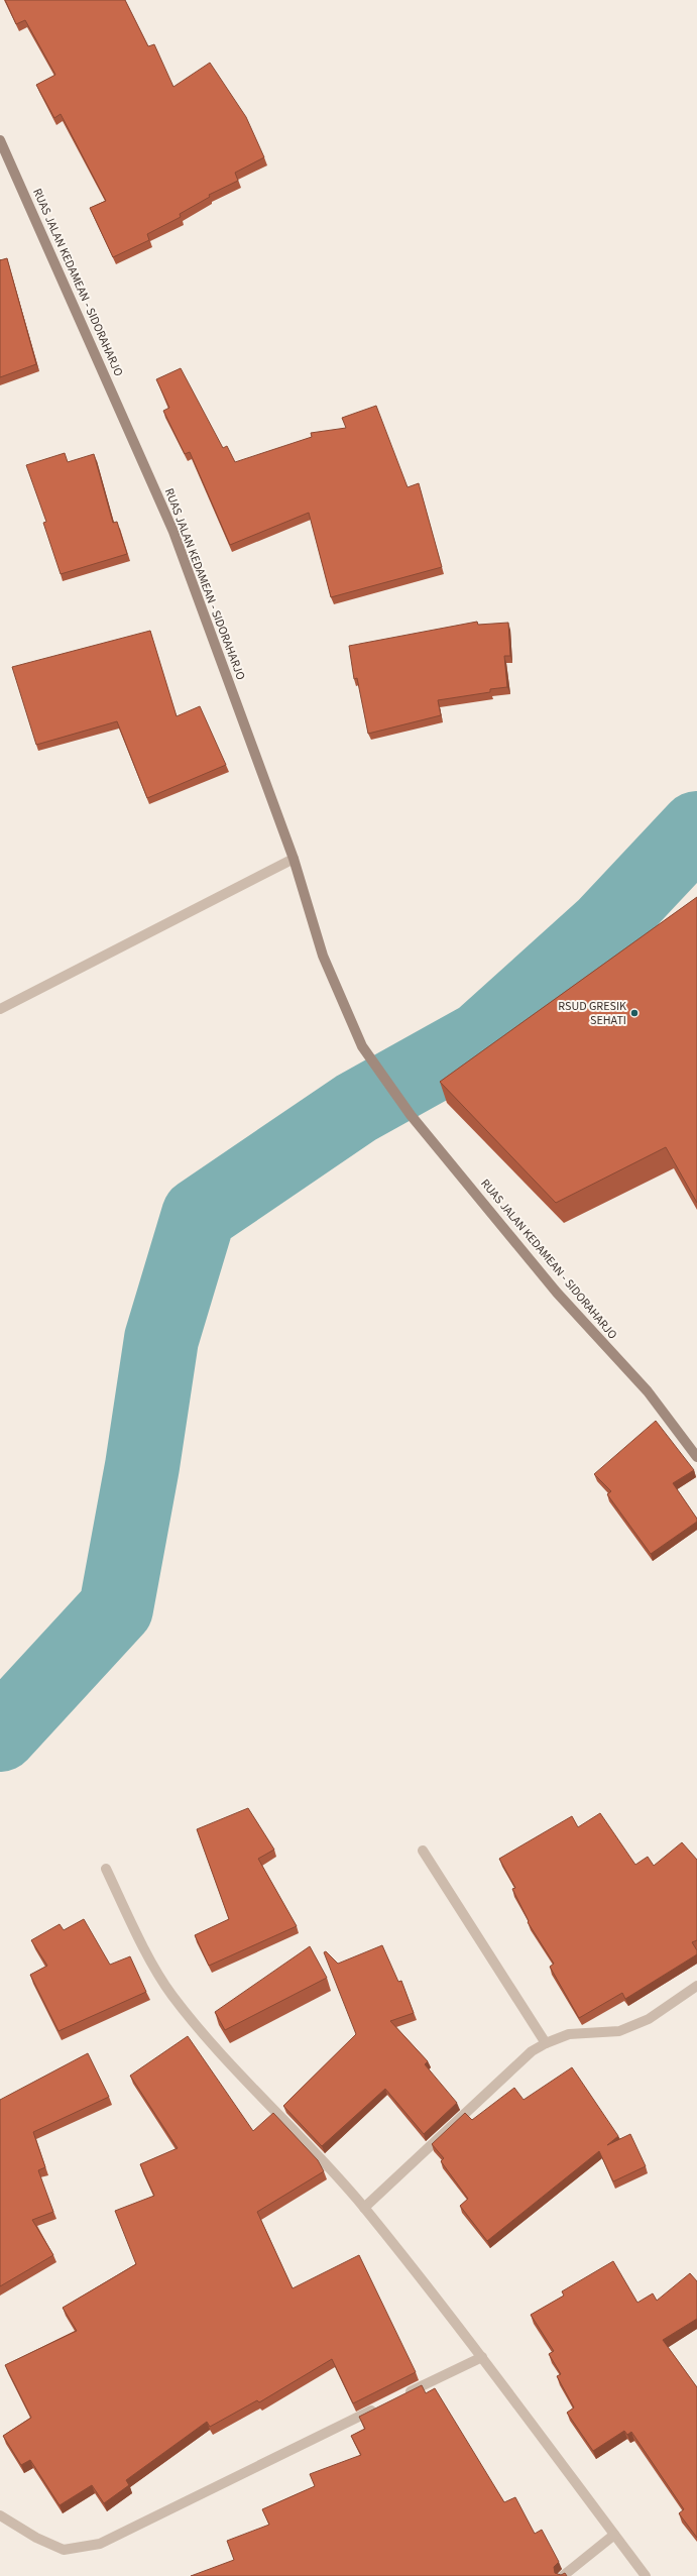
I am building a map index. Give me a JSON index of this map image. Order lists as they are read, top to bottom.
{
  "streets": {
    "main road": ["RUAS JALAN KEDAMEAN - SIDORAHARJO"]
  },
  "places": ["RSUD GRESIK SEHATI"]
}
